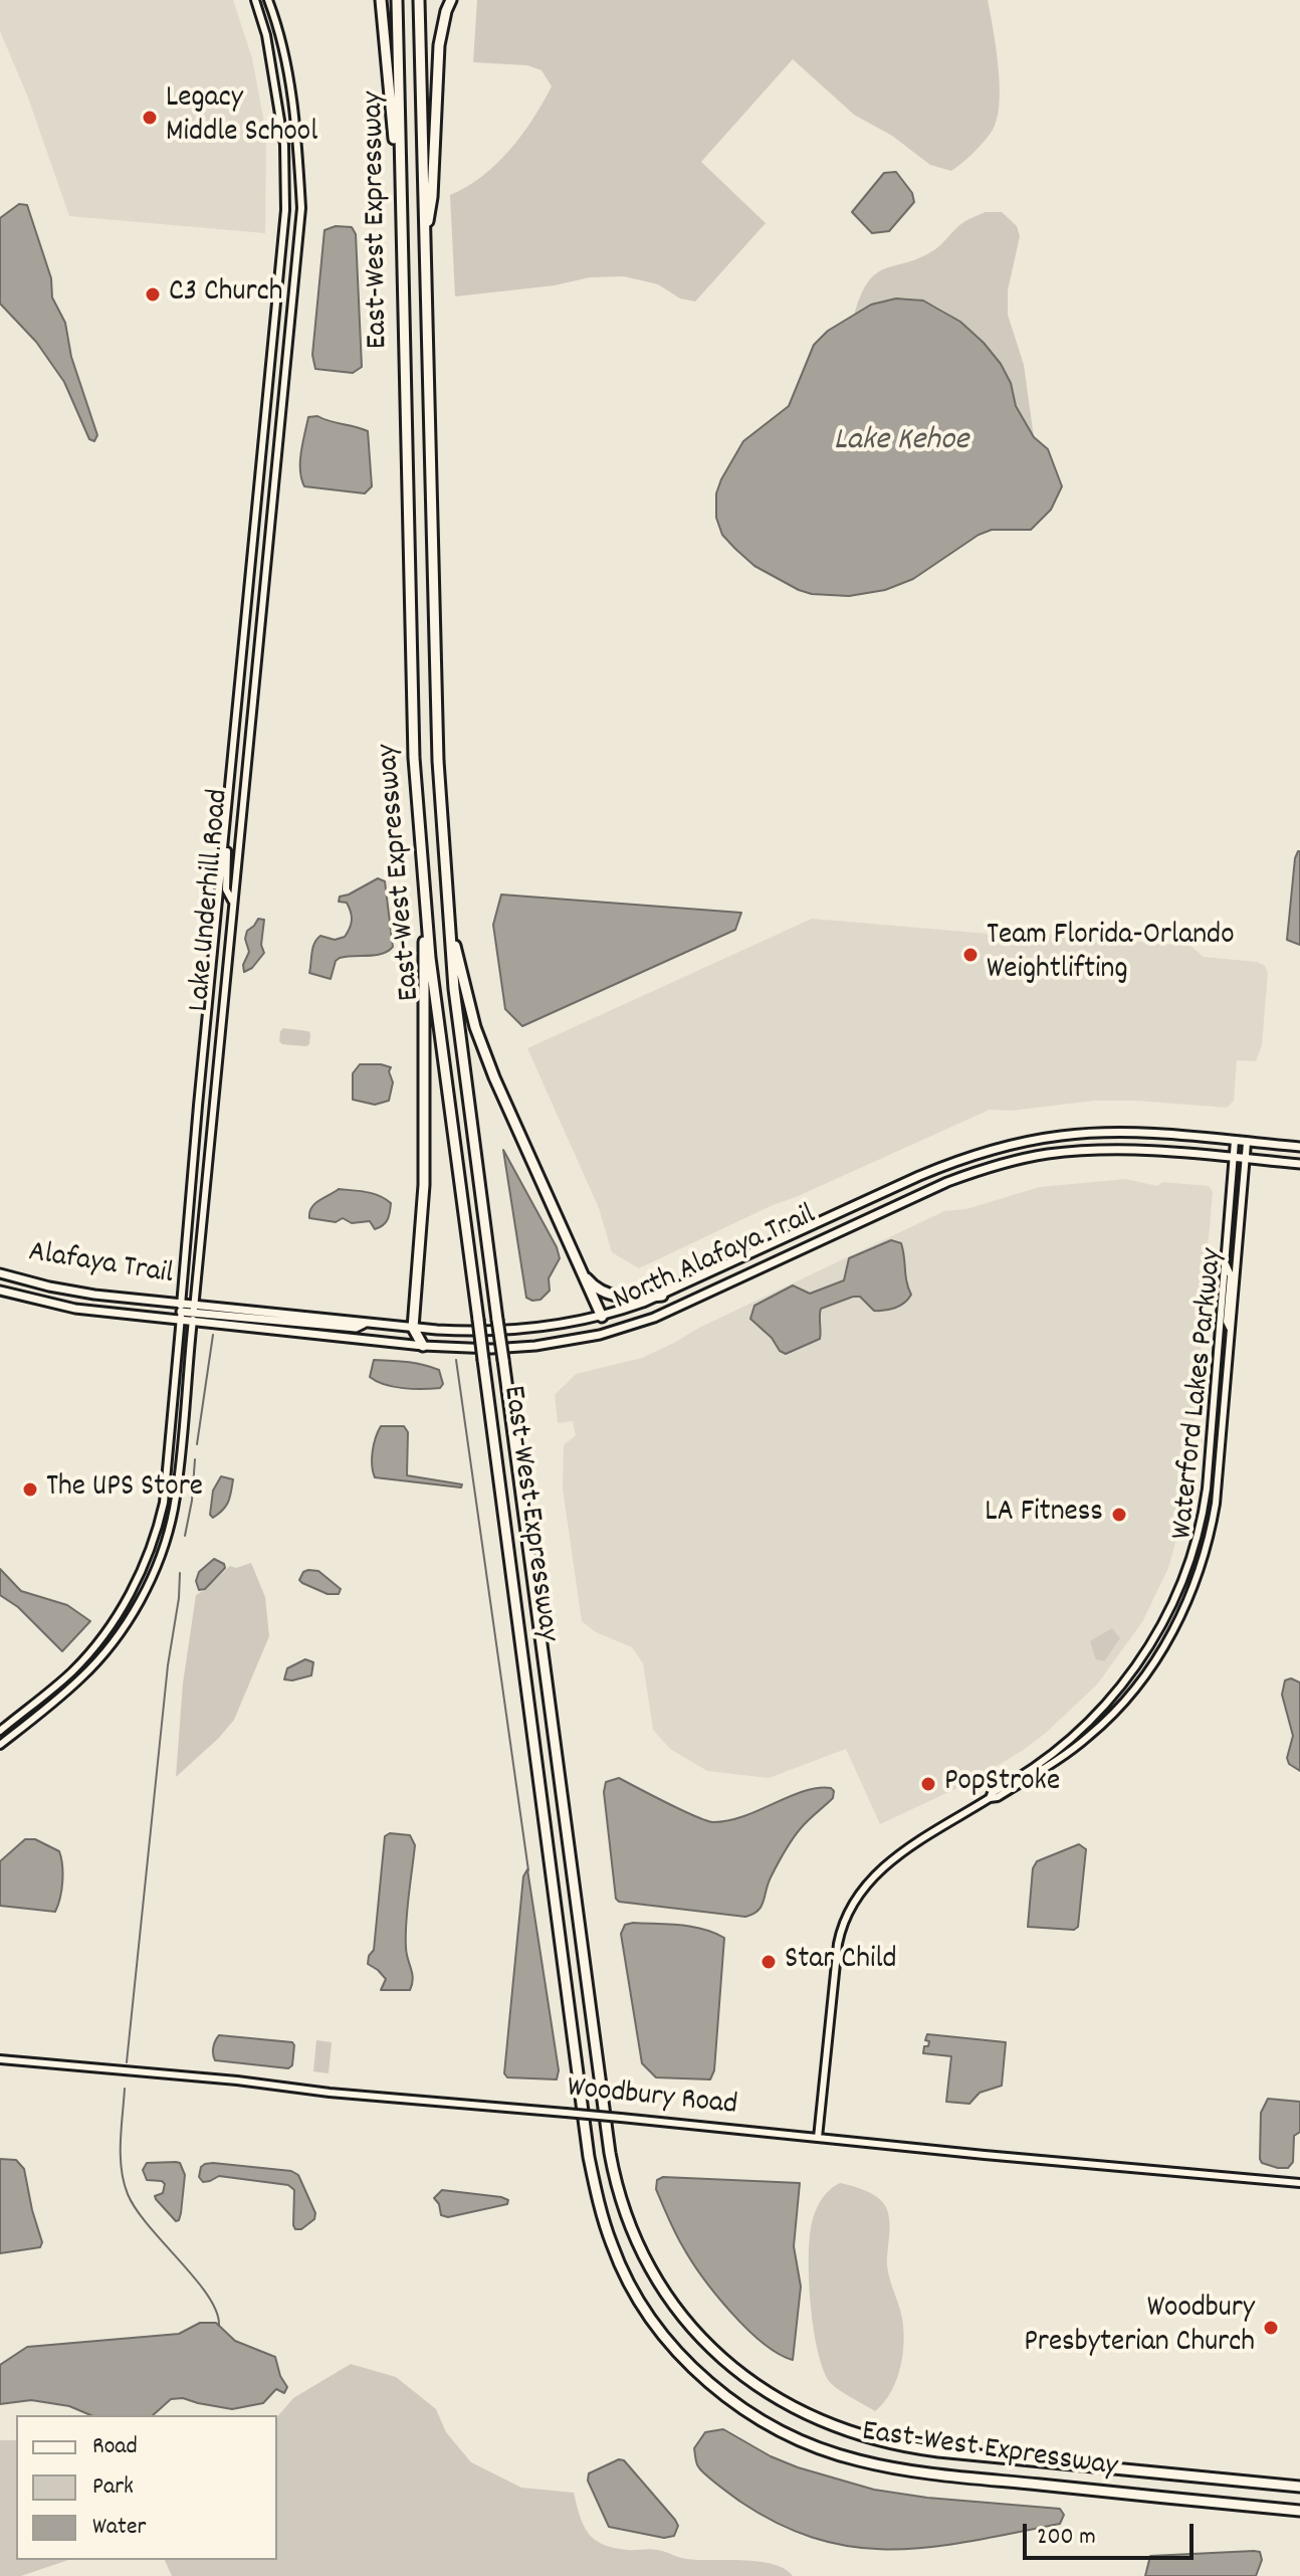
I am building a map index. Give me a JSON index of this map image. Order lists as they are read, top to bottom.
{
  "streets": {
    "highway": ["East-West Expressway"],
    "main road": ["North Alafaya Trail", "Alafaya Trail"],
    "street": ["Lake Underhill Road", "Waterford Lakes Parkway", "Woodbury Road"]
  },
  "crossings": [
    ["Lake Underhill Road", "North Alafaya Trail"],
    ["Lake Underhill Road", "Alafaya Trail"],
    ["North Alafaya Trail", "Alafaya Trail"],
    ["North Alafaya Trail", "Waterford Lakes Parkway"],
    ["Waterford Lakes Parkway", "Woodbury Road"]
  ],
  "water": ["Lake Kehoe"],
  "places": [
    "Legacy Middle School",
    "C3 Church",
    "Team Florida-Orlando Weightlifting",
    "The UPS Store",
    "LA Fitness",
    "PopStroke",
    "Star Child",
    "Woodbury Presbyterian Church"
  ],
  "legend": ["Road", "Park", "Water"],
  "scale_bar": "200 m"
}
